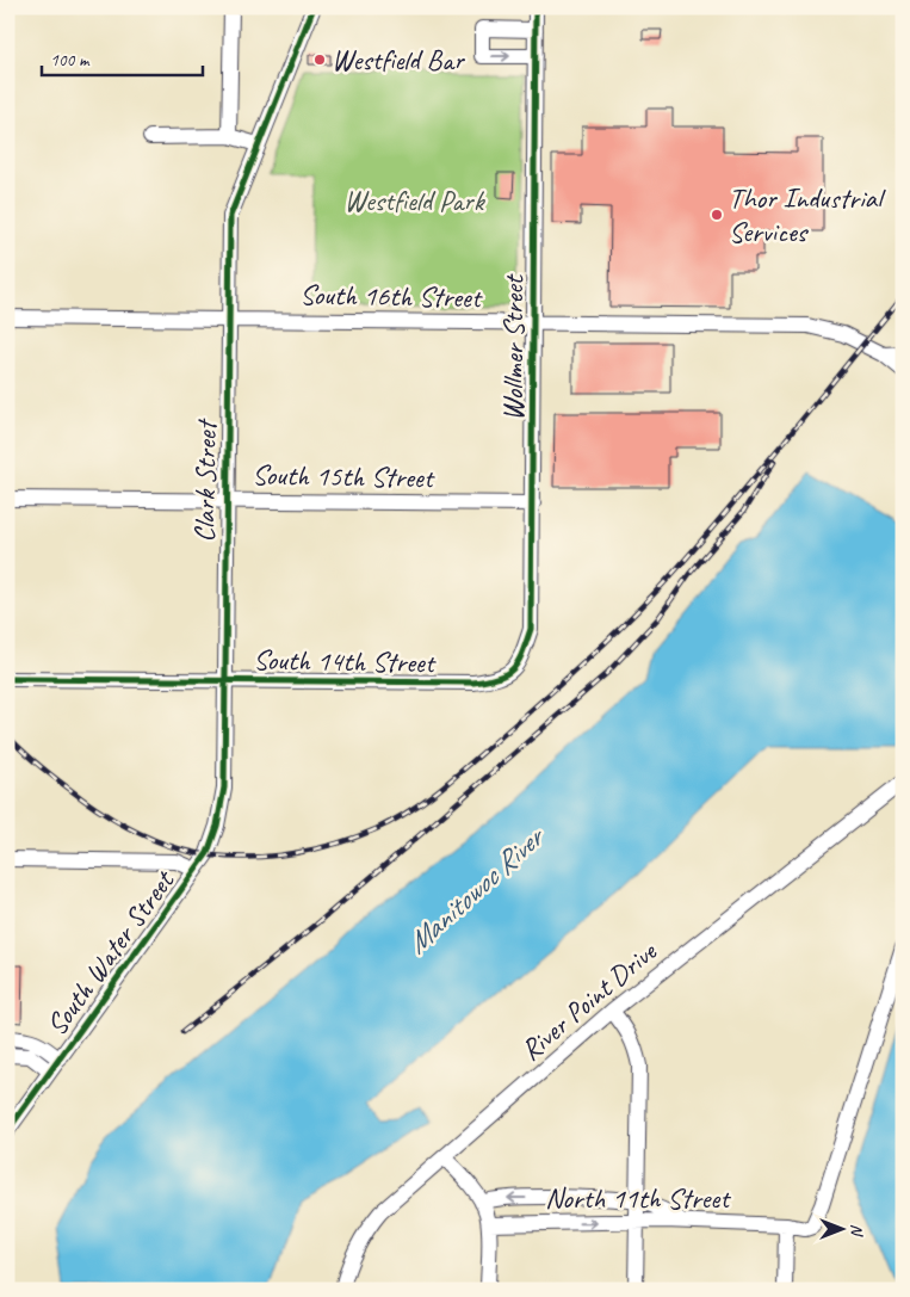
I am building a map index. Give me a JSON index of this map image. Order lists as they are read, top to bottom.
{
  "streets": {
    "street": [
      "South 16th Street",
      "Wollmer Street",
      "South 15th Street",
      "Clark Street",
      "South 14th Street",
      "South Water Street",
      "River Point Drive",
      "North 11th Street"
    ]
  },
  "crossings": [
    ["South 16th Street", "Wollmer Street"],
    ["South 16th Street", "Clark Street"],
    ["Wollmer Street", "South 15th Street"],
    ["Wollmer Street", "South 14th Street"],
    ["South 15th Street", "Clark Street"],
    ["Clark Street", "South 14th Street"],
    ["Clark Street", "South Water Street"]
  ],
  "water": ["Manitowoc River"],
  "parks": ["Westfield Park"],
  "places": ["Westfield Bar", "Thor Industrial Services"],
  "scale_bar": "100 m",
  "north": "right"
}
